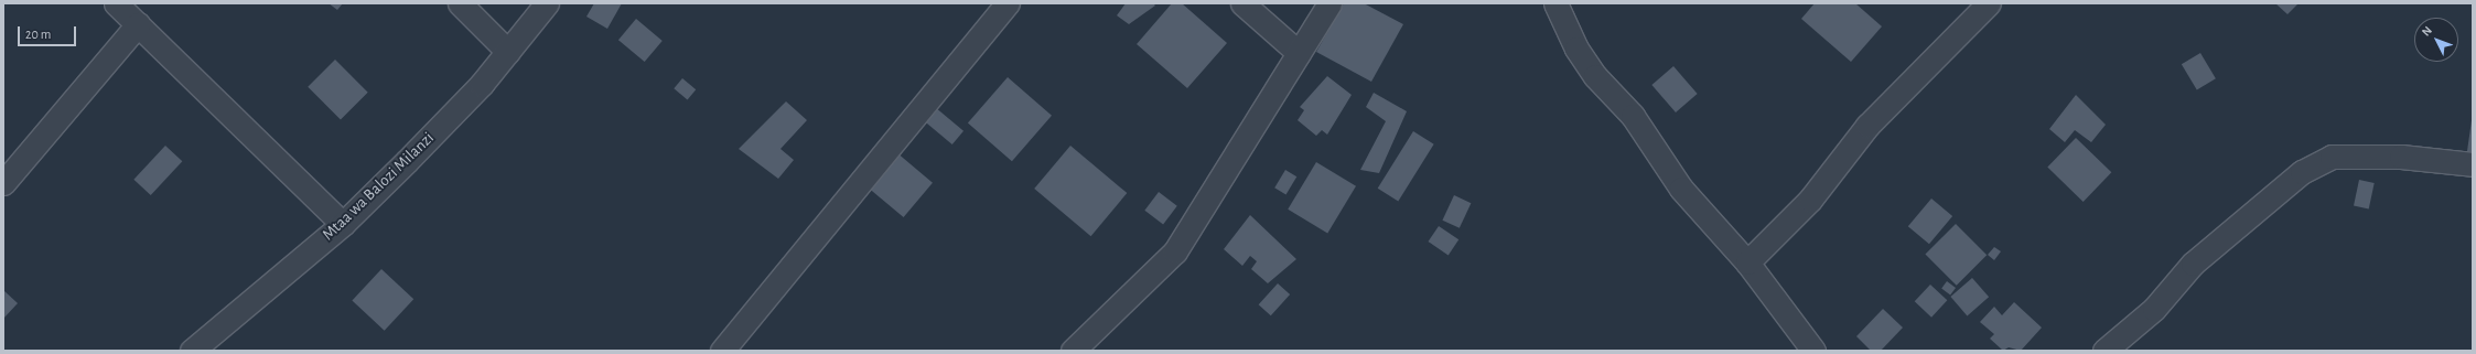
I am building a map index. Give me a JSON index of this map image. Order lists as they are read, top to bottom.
{
  "streets": {
    "street": ["Mtaa wa Balozi Milanzi"]
  },
  "scale_bar": "20 m",
  "north": "top left"
}
